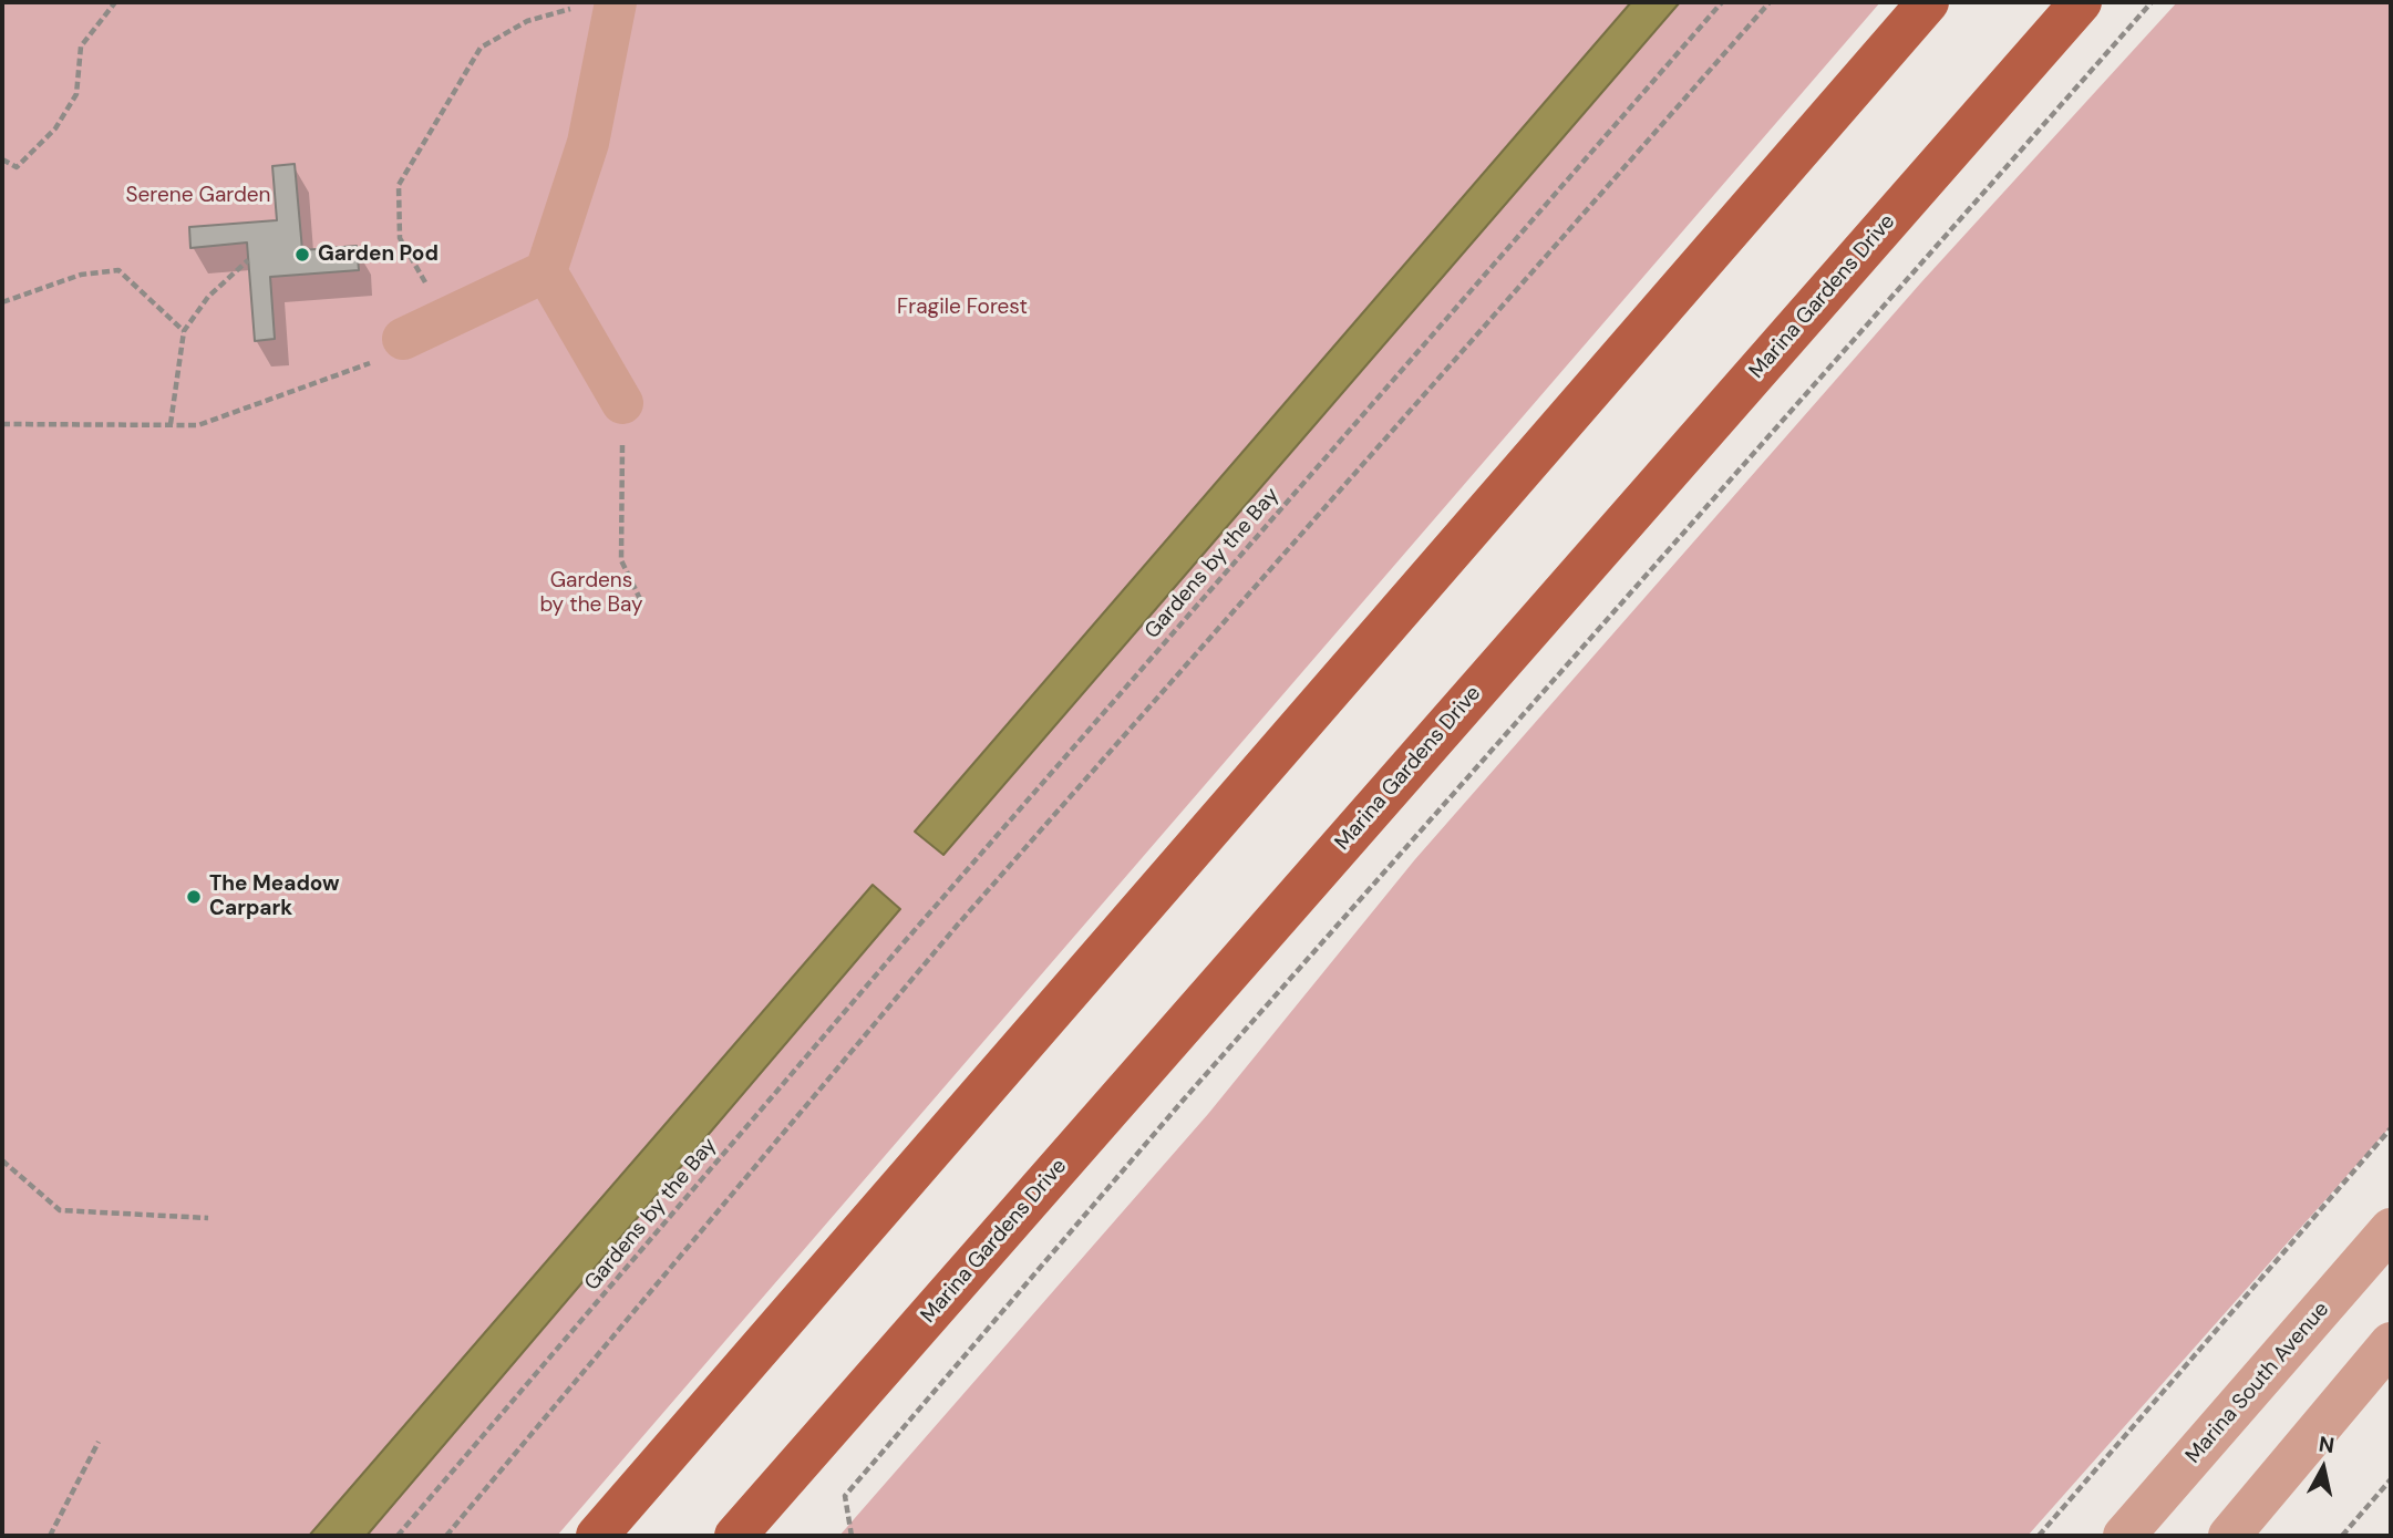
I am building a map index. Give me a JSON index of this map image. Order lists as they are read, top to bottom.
{
  "streets": {
    "main road": ["Marina Gardens Drive"],
    "street": ["Marina South Avenue"],
    "path": ["Gardens by the Bay"]
  },
  "parks": ["Serene Garden", "Fragile Forest", "Gardens by the Bay"],
  "places": ["Garden Pod", "The Meadow Carpark"],
  "north": "top"
}
